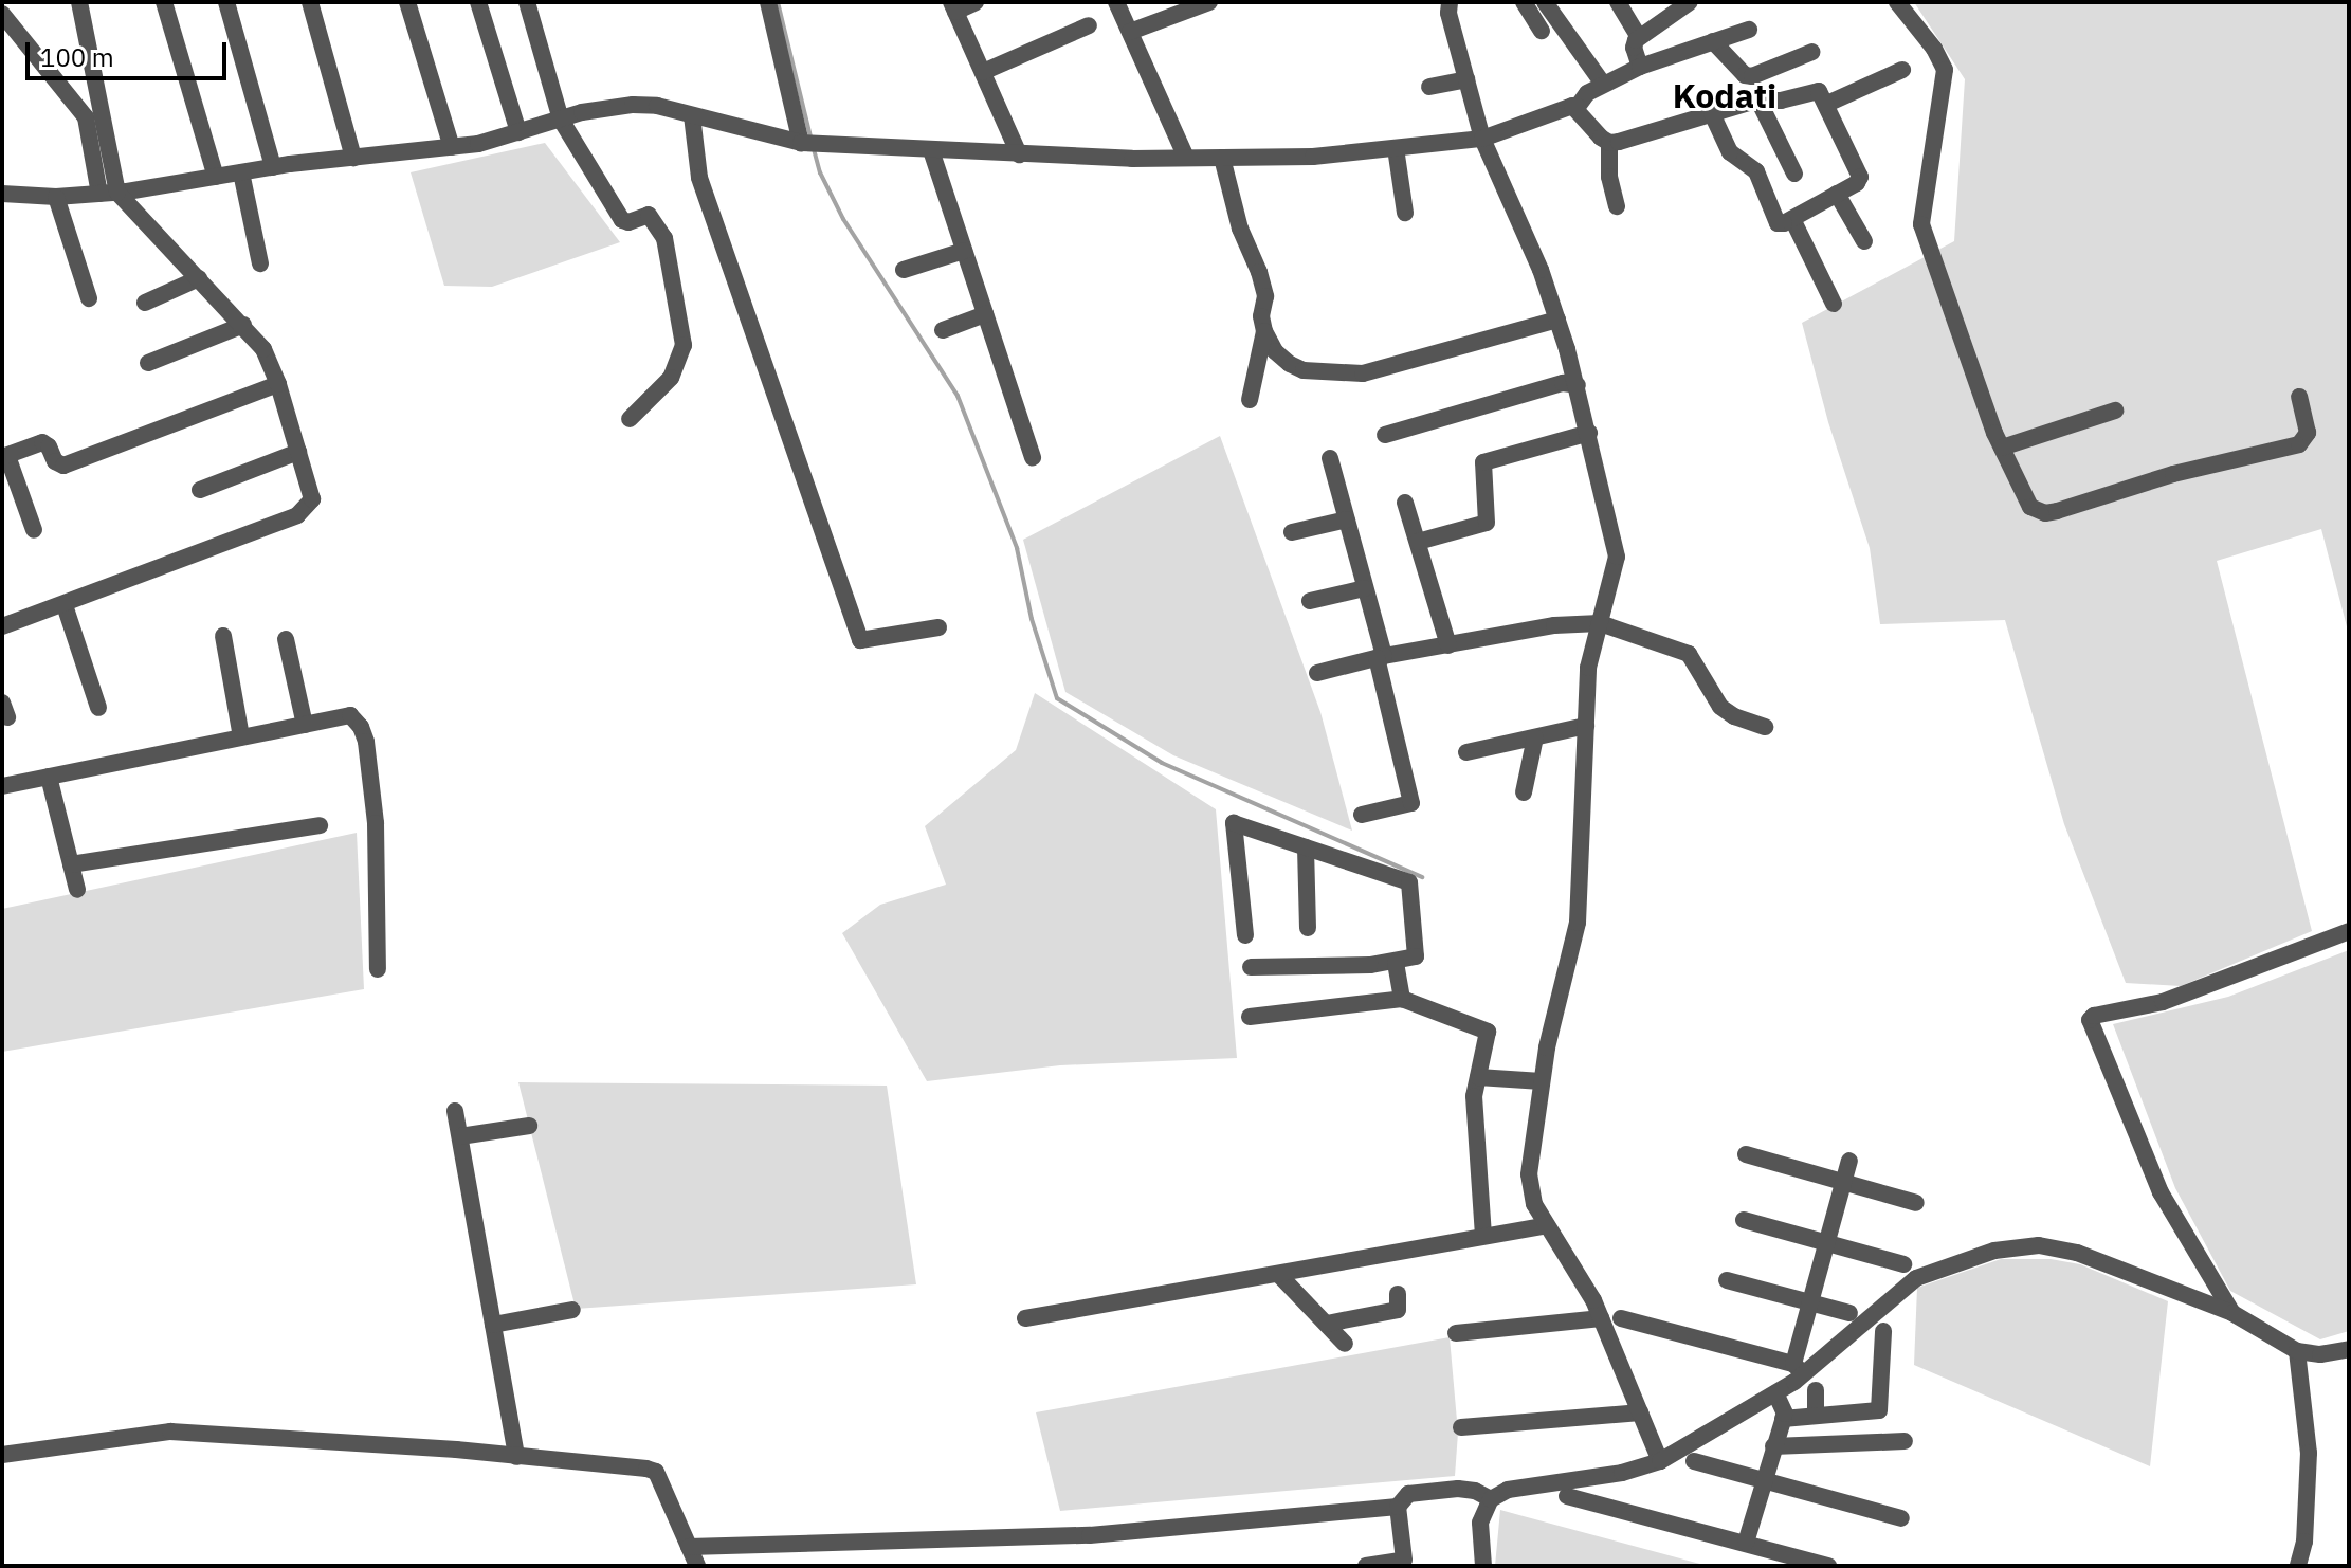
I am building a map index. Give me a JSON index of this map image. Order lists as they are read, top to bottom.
{
  "districts": ["Kodati"],
  "scale_bar": "100 m"
}
